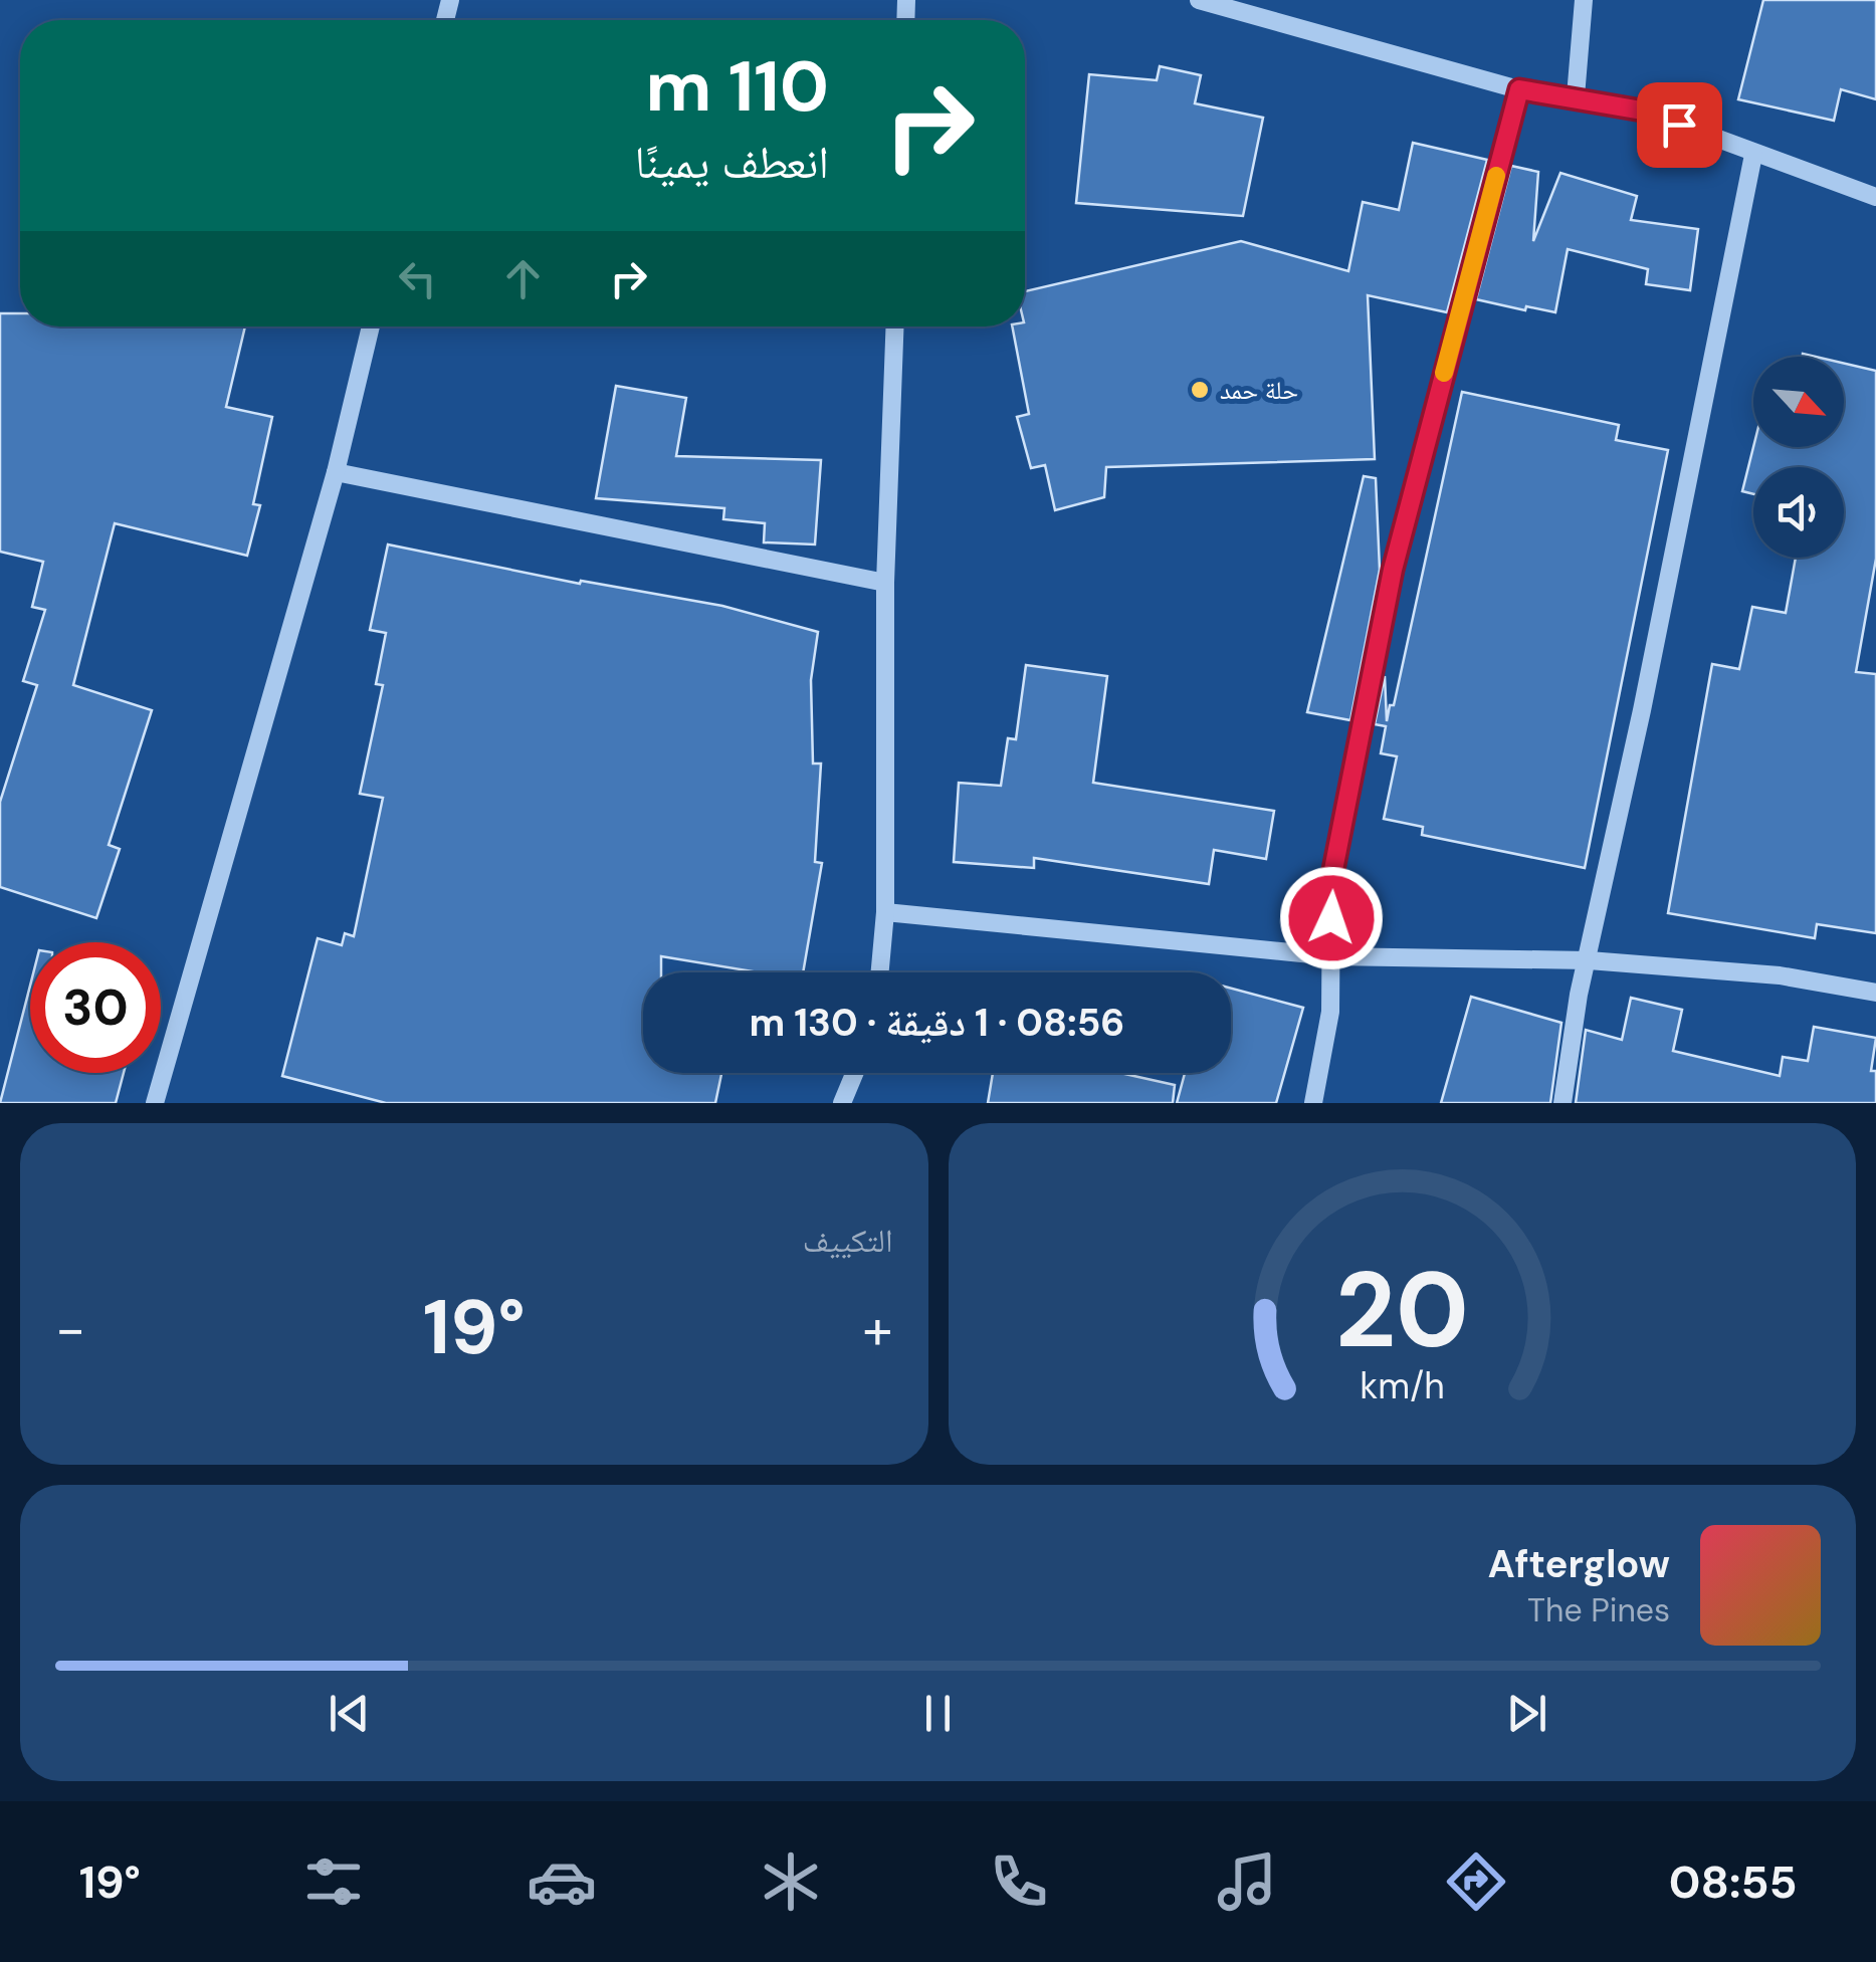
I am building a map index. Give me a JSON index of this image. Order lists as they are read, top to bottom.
{
  "places": ["حلة حمد"],
  "north": "bottom right",
  "page": {
    "turn": ["110 m", "انعطف يمينًا"],
    "limit": "30",
    "trip": "08:56 · 1 دقيقة · 130 m",
    "tile": "التكييف",
    "heat": ["−", "19°", "+"],
    "song": ["Afterglow", "The Pines"],
    "tabs": ["08:55", "19°"],
    "gauge": ["20", "km/h"]
  }
}
